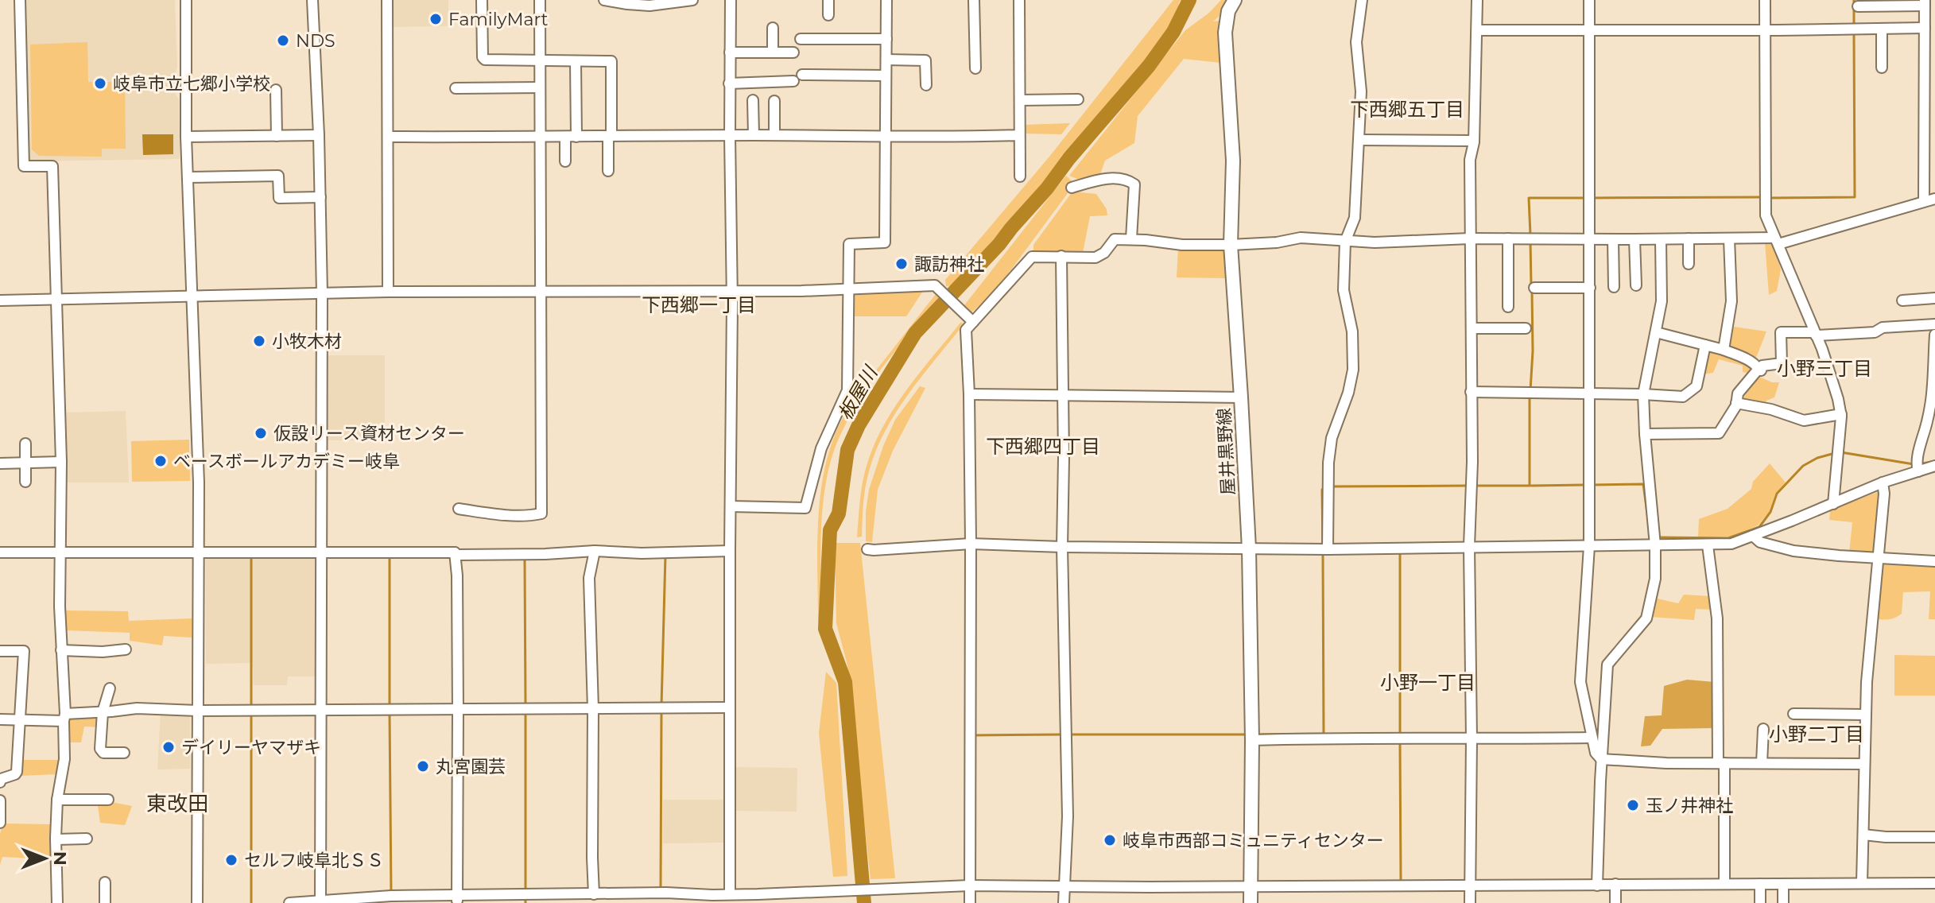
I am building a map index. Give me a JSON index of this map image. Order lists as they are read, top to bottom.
{
  "streets": {
    "main road": ["屋井黒野線"]
  },
  "districts": [
    "下西郷五丁目",
    "下西郷一丁目",
    "小野三丁目",
    "下西郷四丁目",
    "小野一丁目",
    "小野二丁目",
    "東改田"
  ],
  "water": ["板屋川"],
  "places": [
    "FamilyMart",
    "NDS",
    "岐阜市立七郷小学校",
    "諏訪神社",
    "小牧木材",
    "仮設リース資材センター",
    "ベースボールアカデミー岐阜",
    "デイリーヤマザキ",
    "丸宮園芸",
    "玉ノ井神社",
    "岐阜市西部コミュニティセンター",
    "セルフ岐阜北ＳＳ"
  ],
  "north": "right"
}
